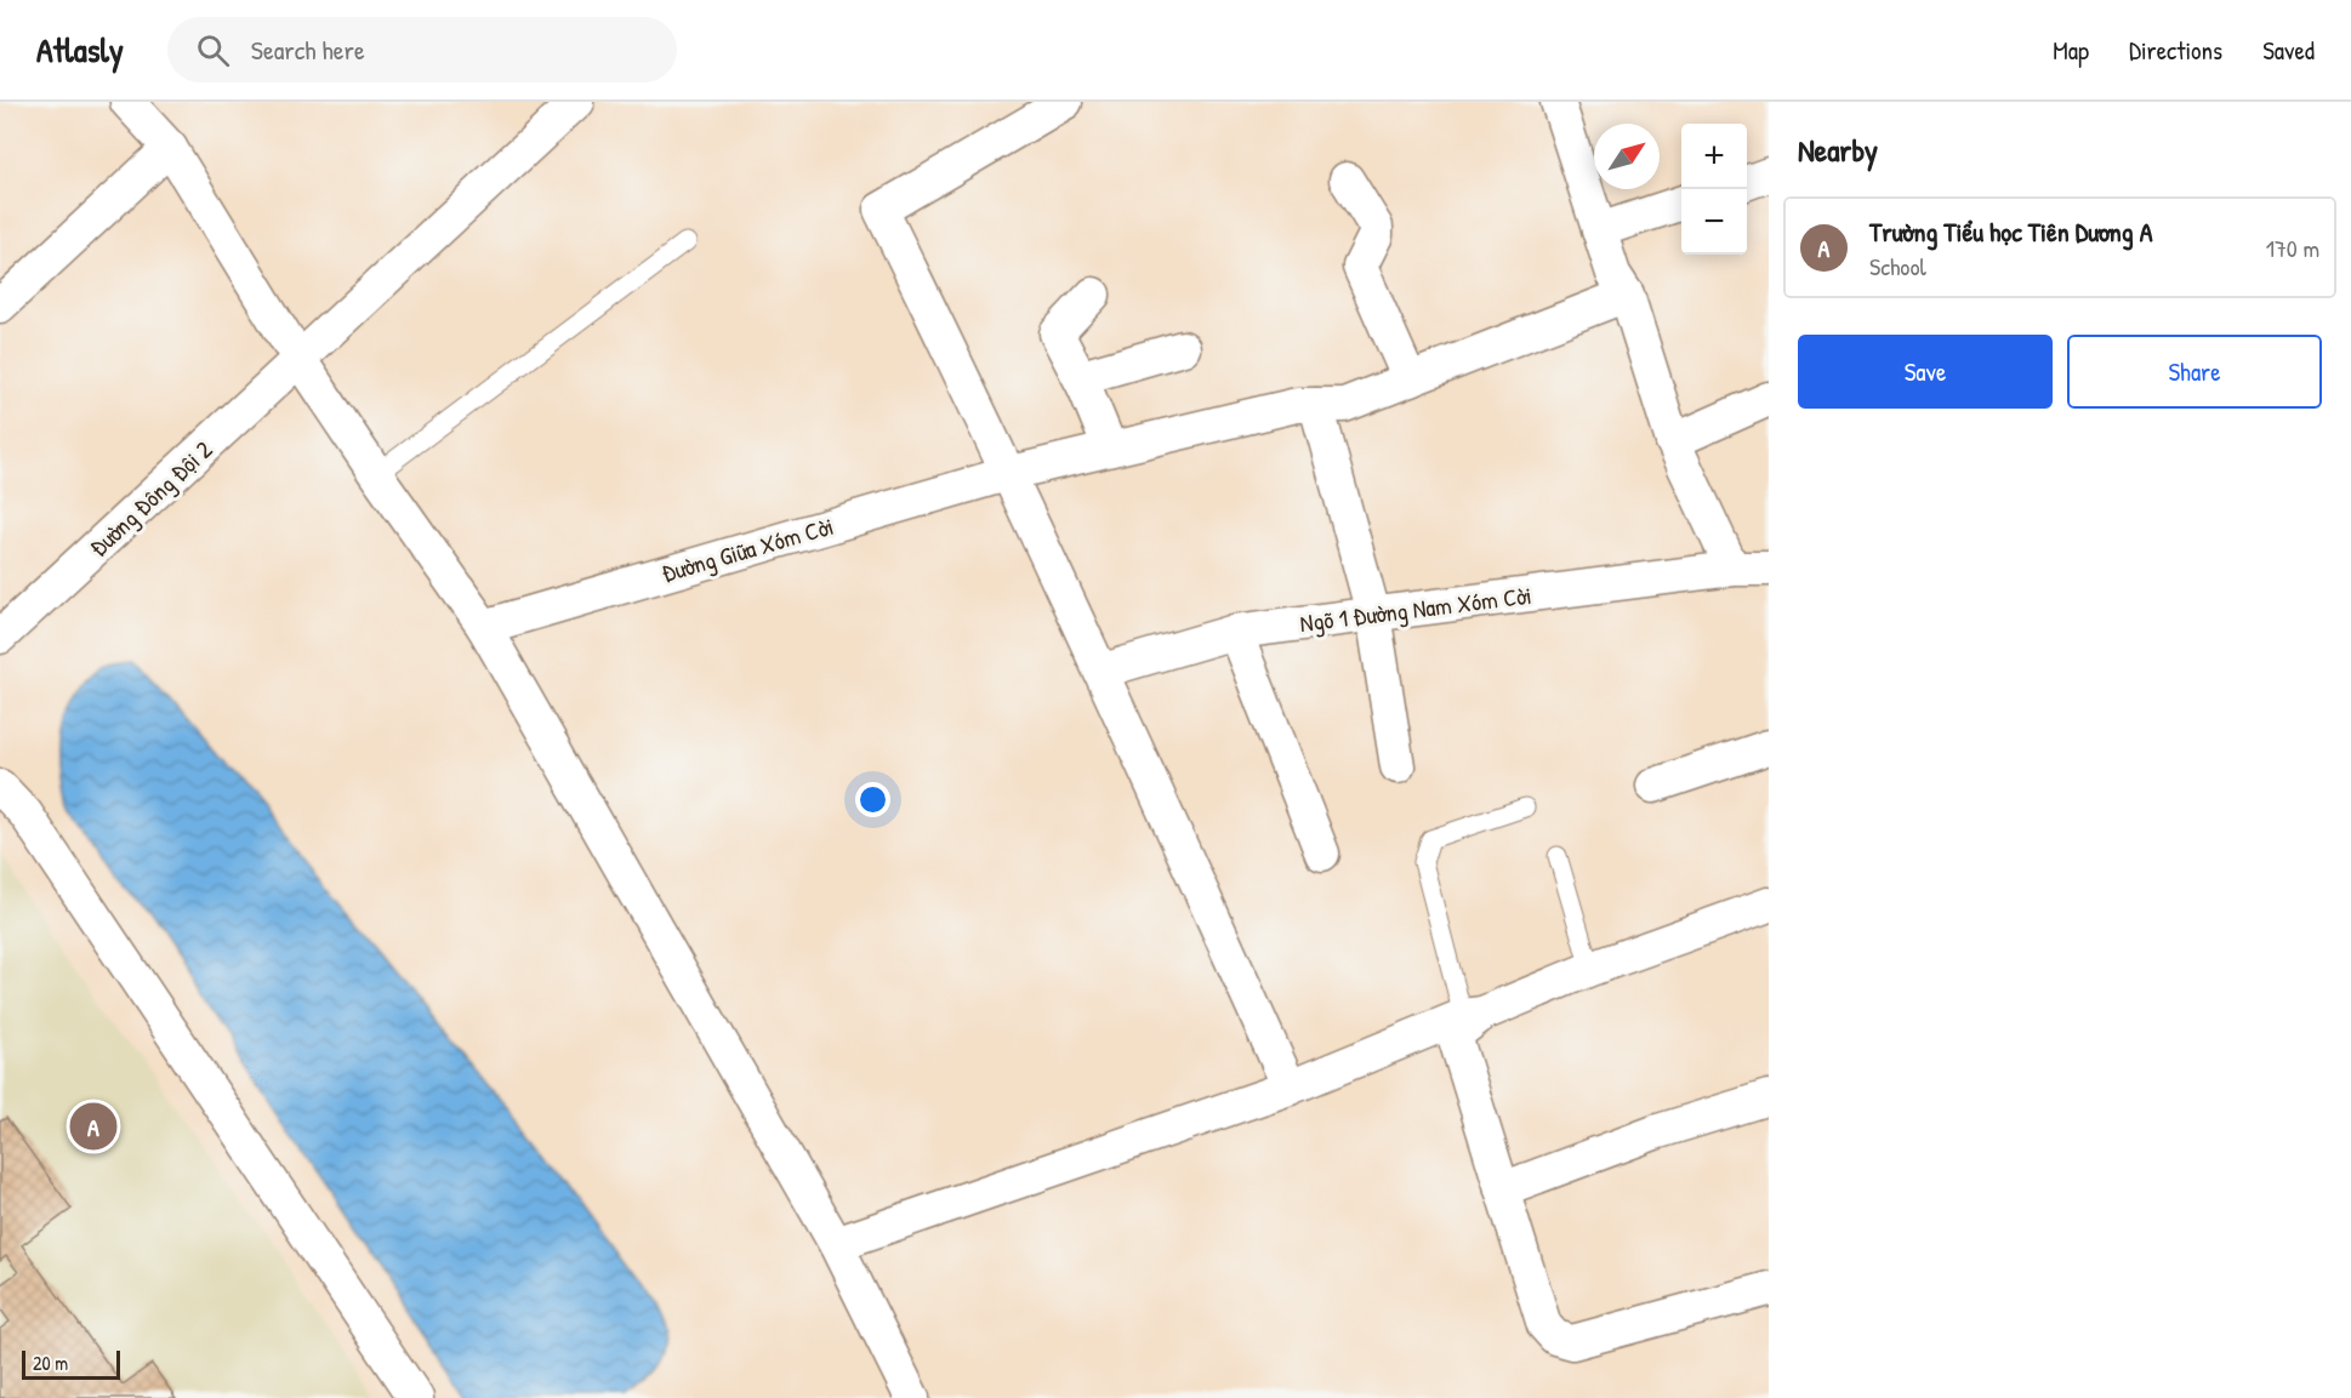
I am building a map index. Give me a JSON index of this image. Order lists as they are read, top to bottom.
{
  "streets": {
    "street": ["Đường Đông Đội 2", "Đường Giữa Xóm Cời", "Ngõ 1 Đường Nam Xóm Cời"]
  },
  "scale_bar": "20 m",
  "north": "top right",
  "page": {
    "header": "Atlasly",
    "search": "Search here",
    "nav": ["Map", "Directions", "Saved"],
    "heading": "Nearby",
    "map_buttons": ["+", "−"],
    "list": [
      {
        "mark": "A",
        "name": "Trường Tiểu học Tiên Dương A",
        "note": "School",
        "value": "170 m"
      }
    ],
    "buttons": ["Save", "Share"],
    "pins": "A",
    "scale": "20 m"
  }
}
